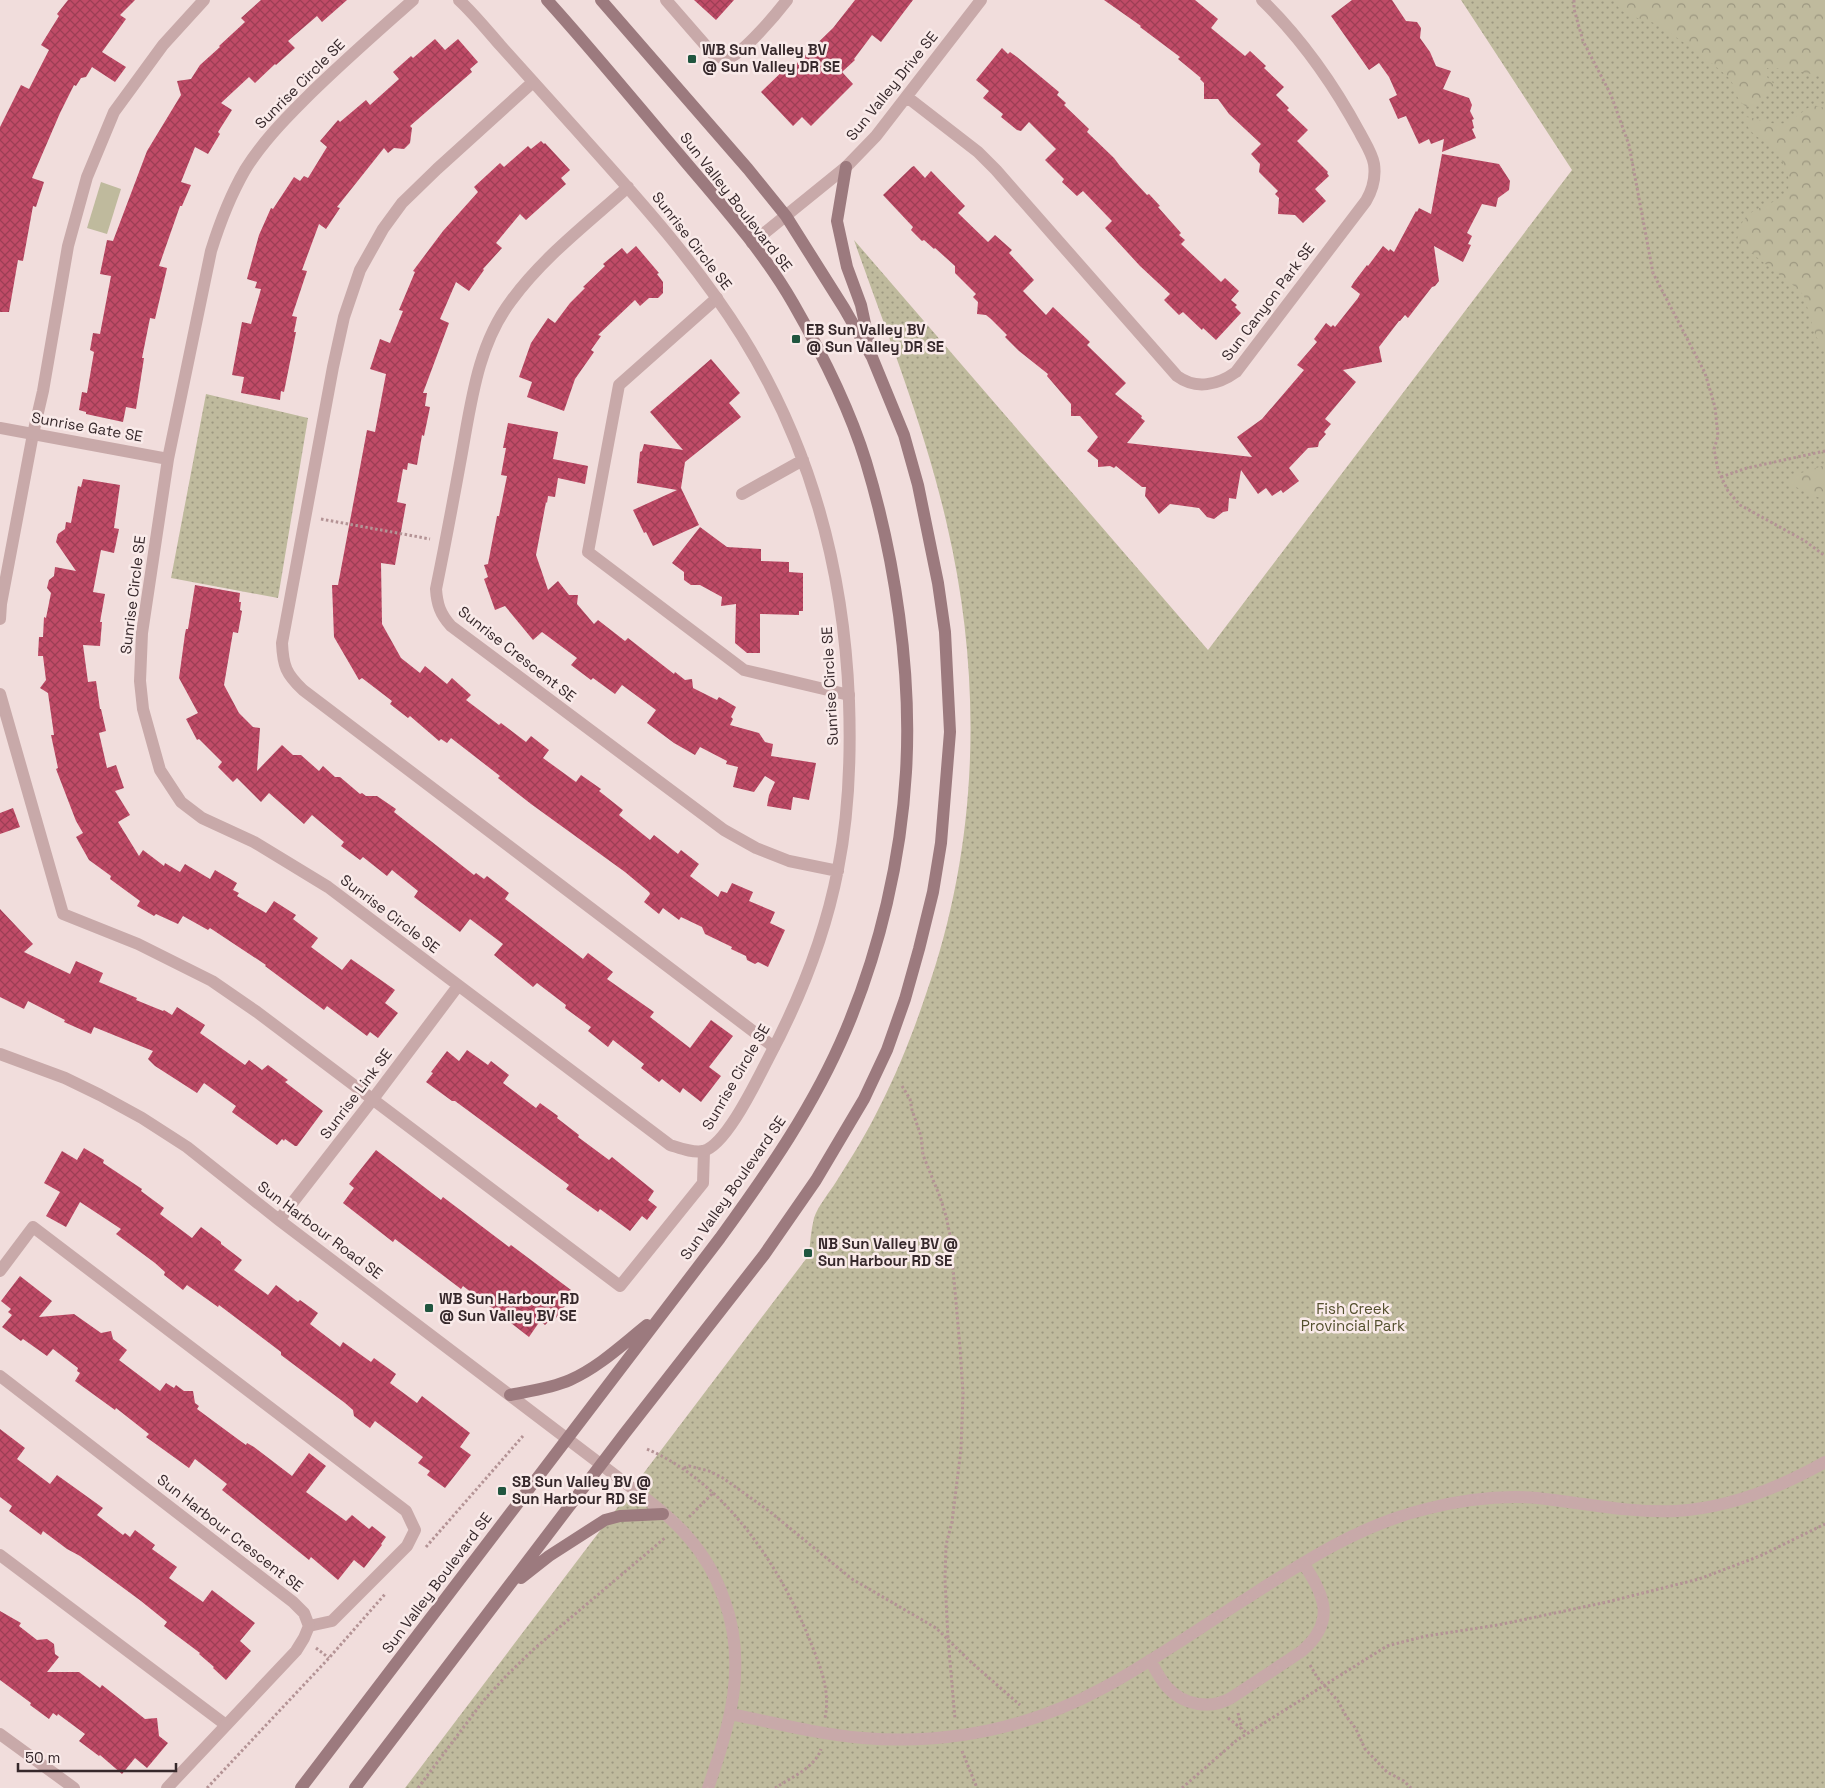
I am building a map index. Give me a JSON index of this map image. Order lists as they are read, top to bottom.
{
  "streets": {
    "main road": ["Sun Valley Boulevard SE"],
    "street": [
      "Sunrise Circle SE",
      "Sun Valley Drive SE",
      "Sun Canyon Park SE",
      "Sunrise Gate SE",
      "Sunrise Crescent SE",
      "Sunrise Link SE",
      "Sun Harbour Road SE",
      "Sun Harbour Crescent SE"
    ]
  },
  "crossings": [
    ["Sunrise Circle SE", "Sunrise Gate SE"],
    ["Sunrise Circle SE", "Sunrise Crescent SE"],
    ["Sunrise Circle SE", "Sunrise Link SE"],
    ["Sun Valley Drive SE", "Sun Valley Boulevard SE"],
    ["Sun Valley Drive SE", "Sun Canyon Park SE"],
    ["Sun Valley Boulevard SE", "Sun Harbour Road SE"],
    ["Sunrise Link SE", "Sun Harbour Road SE"]
  ],
  "parks": ["Fish Creek Provincial Park"],
  "places": {
    "transit": [
      "WB Sun Valley BV @ Sun Valley DR SE",
      "EB Sun Valley BV @ Sun Valley DR SE",
      "NB Sun Valley BV @ Sun Harbour RD SE",
      "WB Sun Harbour RD @ Sun Valley BV SE",
      "SB Sun Valley BV @ Sun Harbour RD SE"
    ]
  },
  "scale_bar": "50 m"
}
